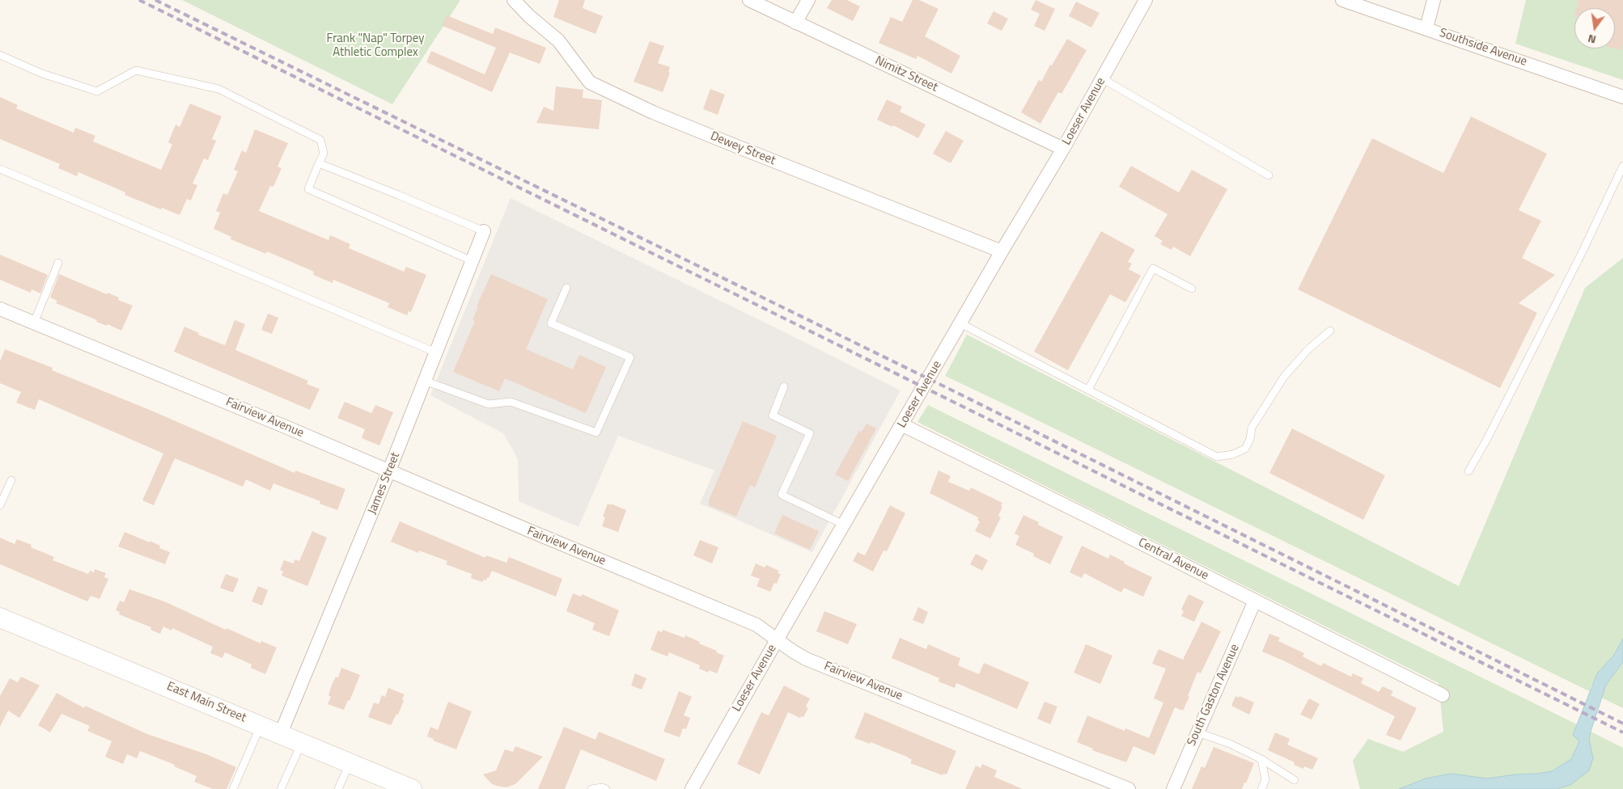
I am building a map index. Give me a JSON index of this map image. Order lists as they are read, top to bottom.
{
  "streets": {
    "street": [
      "Southside Avenue",
      "Nimitz Street",
      "Loeser Avenue",
      "Dewey Street",
      "Fairview Avenue",
      "James Street",
      "Central Avenue",
      "South Gaston Avenue",
      "East Main Street"
    ]
  },
  "crossings": [
    ["Nimitz Street", "Loeser Avenue"],
    ["Loeser Avenue", "Dewey Street"],
    ["Loeser Avenue", "Fairview Avenue"],
    ["Loeser Avenue", "Central Avenue"],
    ["Fairview Avenue", "James Street"],
    ["James Street", "East Main Street"],
    ["Central Avenue", "South Gaston Avenue"]
  ],
  "parks": ["Frank \"Nap\" Torpey Athletic Complex"],
  "north": "bottom"
}
